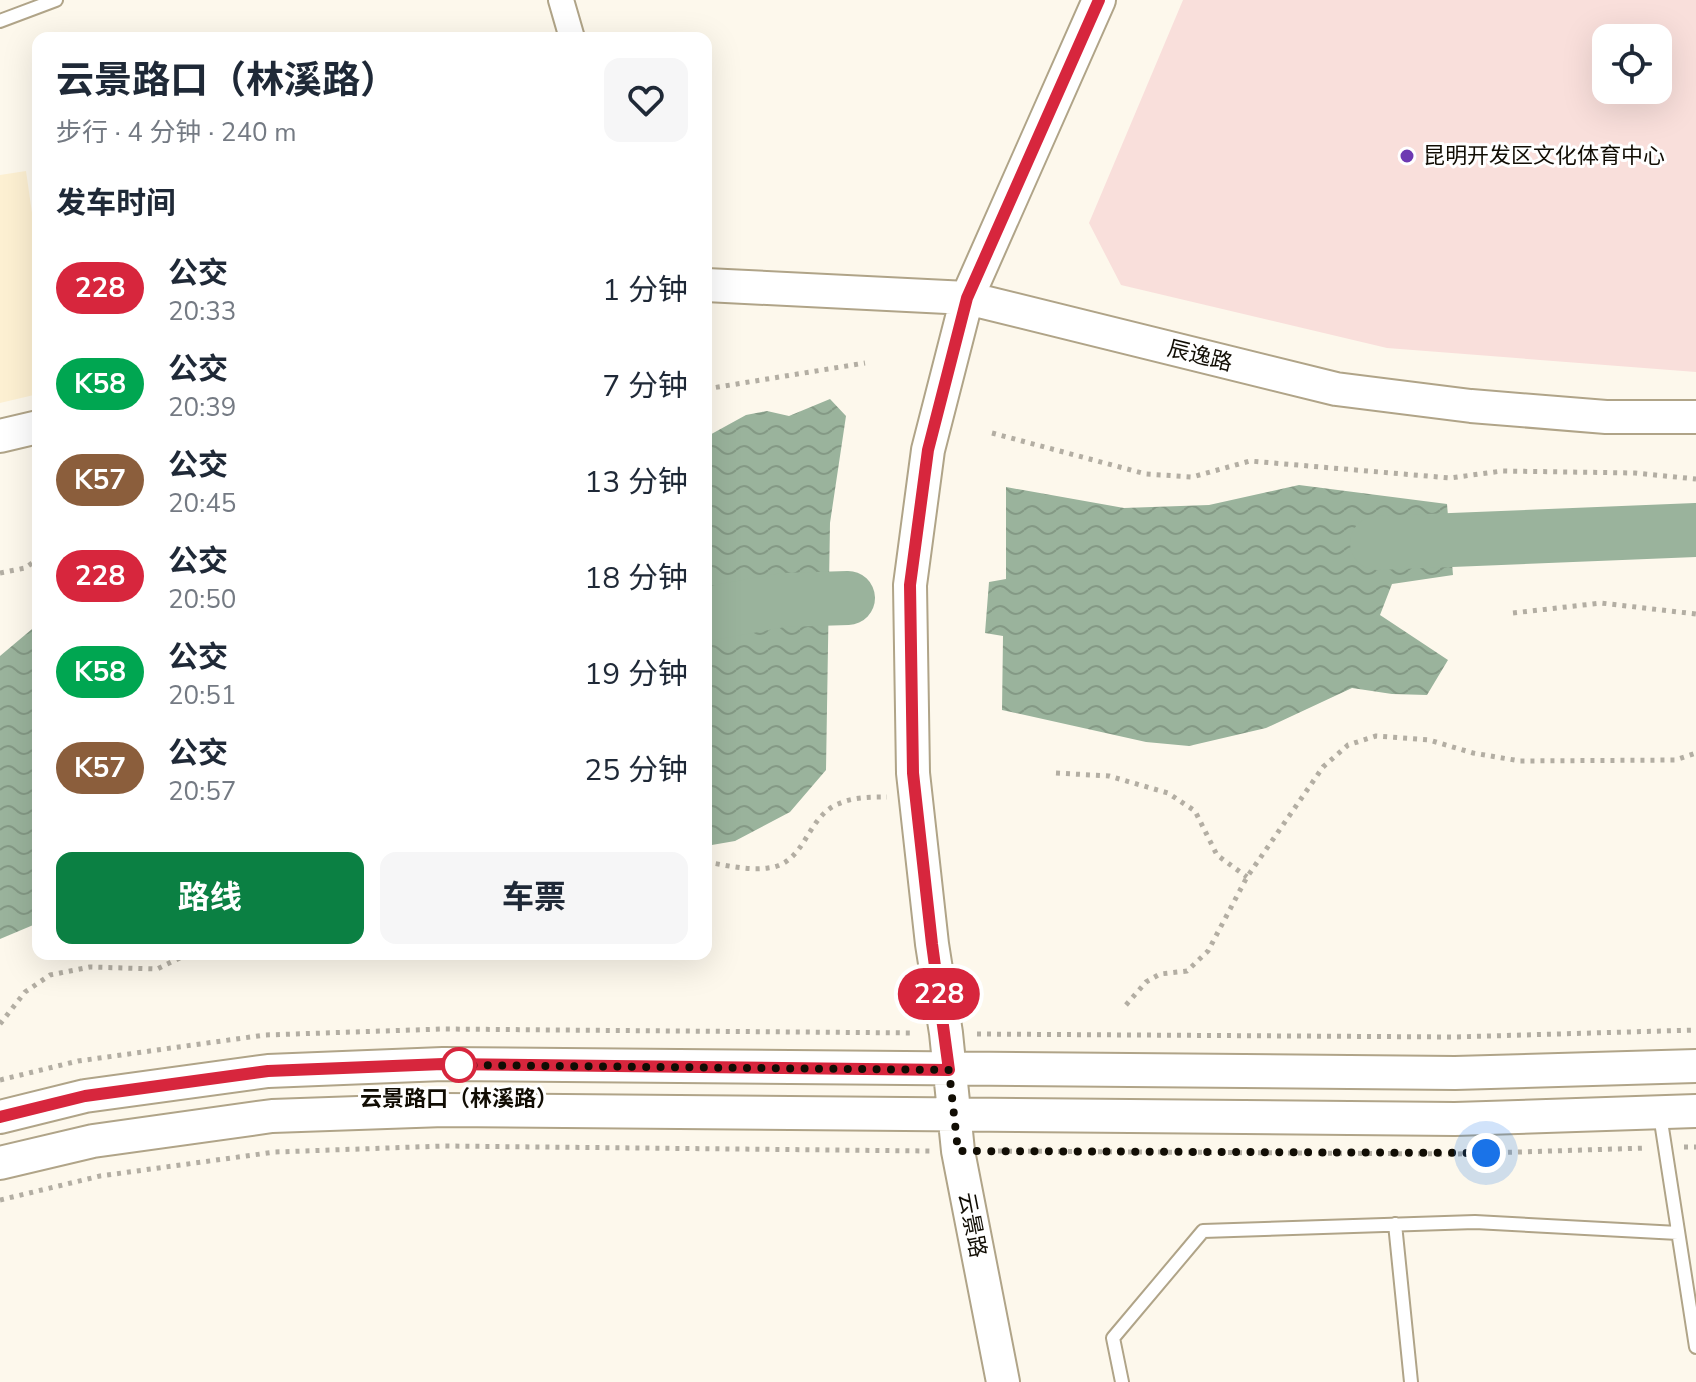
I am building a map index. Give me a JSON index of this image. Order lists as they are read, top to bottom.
{
  "streets": {
    "main road": ["辰逸路", "云景路"]
  },
  "crossings": [
    ["辰逸路", "云景路"]
  ],
  "places": ["昆明开发区文化体育中心", "云景路口（林溪路）"],
  "lines": ["bus line 228"],
  "page": {
    "on_map": "228",
    "heading": [
      ["云景路口（林溪路）", "步行 · 4 分钟 · 240 m"],
      "发车时间"
    ],
    "list": [
      {
        "mark": "228",
        "name": "公交",
        "note": "20:33",
        "value": "1 分钟"
      },
      {
        "mark": "K58",
        "name": "公交",
        "note": "20:39",
        "value": "7 分钟"
      },
      {
        "mark": "K57",
        "name": "公交",
        "note": "20:45",
        "value": "13 分钟"
      },
      {
        "mark": "228",
        "name": "公交",
        "note": "20:50",
        "value": "18 分钟"
      },
      {
        "mark": "K58",
        "name": "公交",
        "note": "20:51",
        "value": "19 分钟"
      },
      {
        "mark": "K57",
        "name": "公交",
        "note": "20:57",
        "value": "25 分钟"
      }
    ],
    "buttons": ["路线", "车票"]
  }
}
